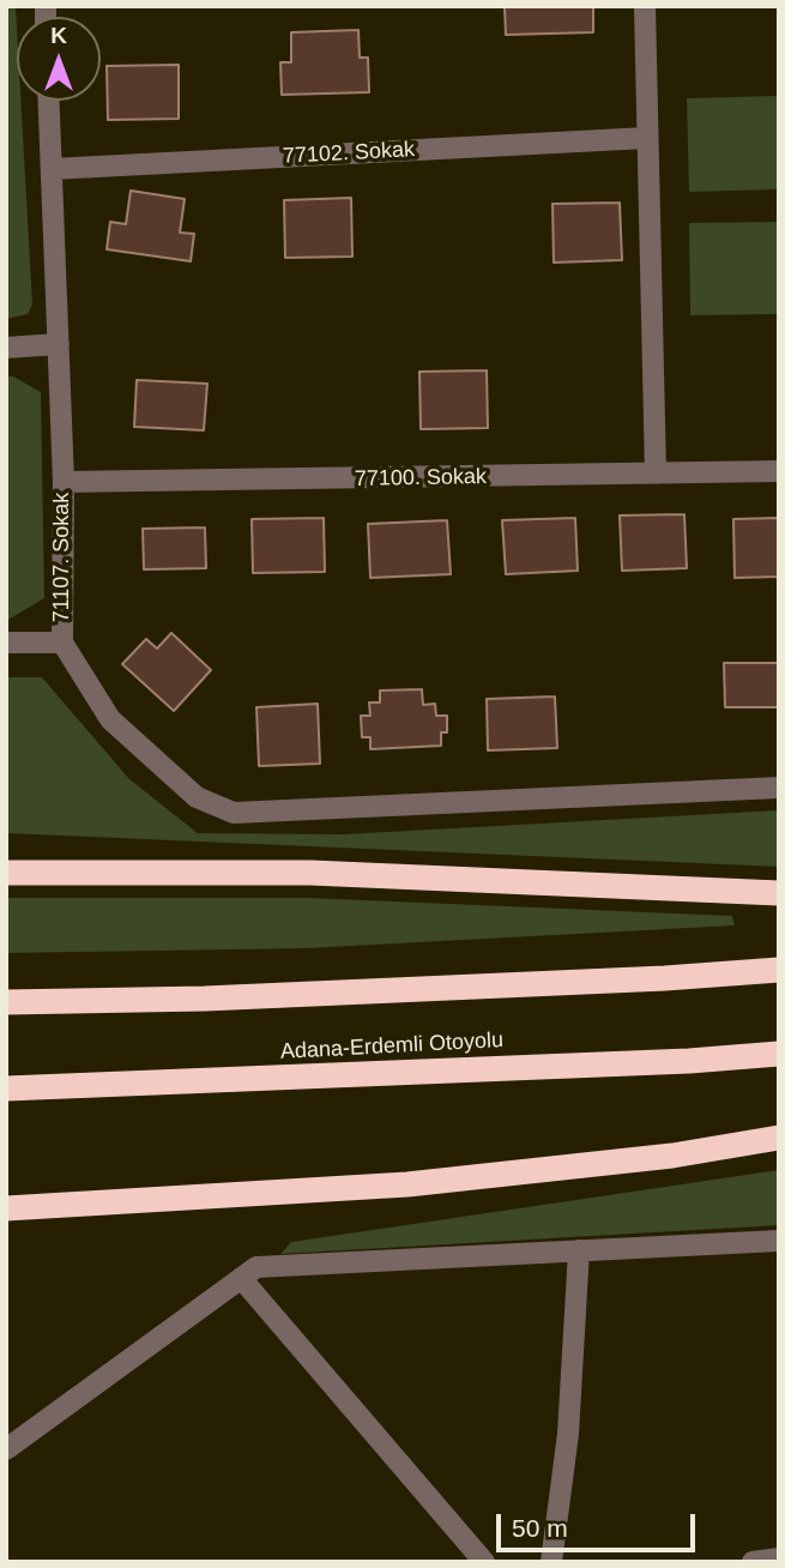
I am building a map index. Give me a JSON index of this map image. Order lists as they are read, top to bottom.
{
  "streets": {
    "highway": ["Adana-Erdemli Otoyolu"],
    "street": ["77102. Sokak", "77100. Sokak", "71107. Sokak"]
  },
  "crossings": [
    ["77102. Sokak", "71107. Sokak"],
    ["77100. Sokak", "71107. Sokak"]
  ],
  "scale_bar": "50 m",
  "north": "top"
}
